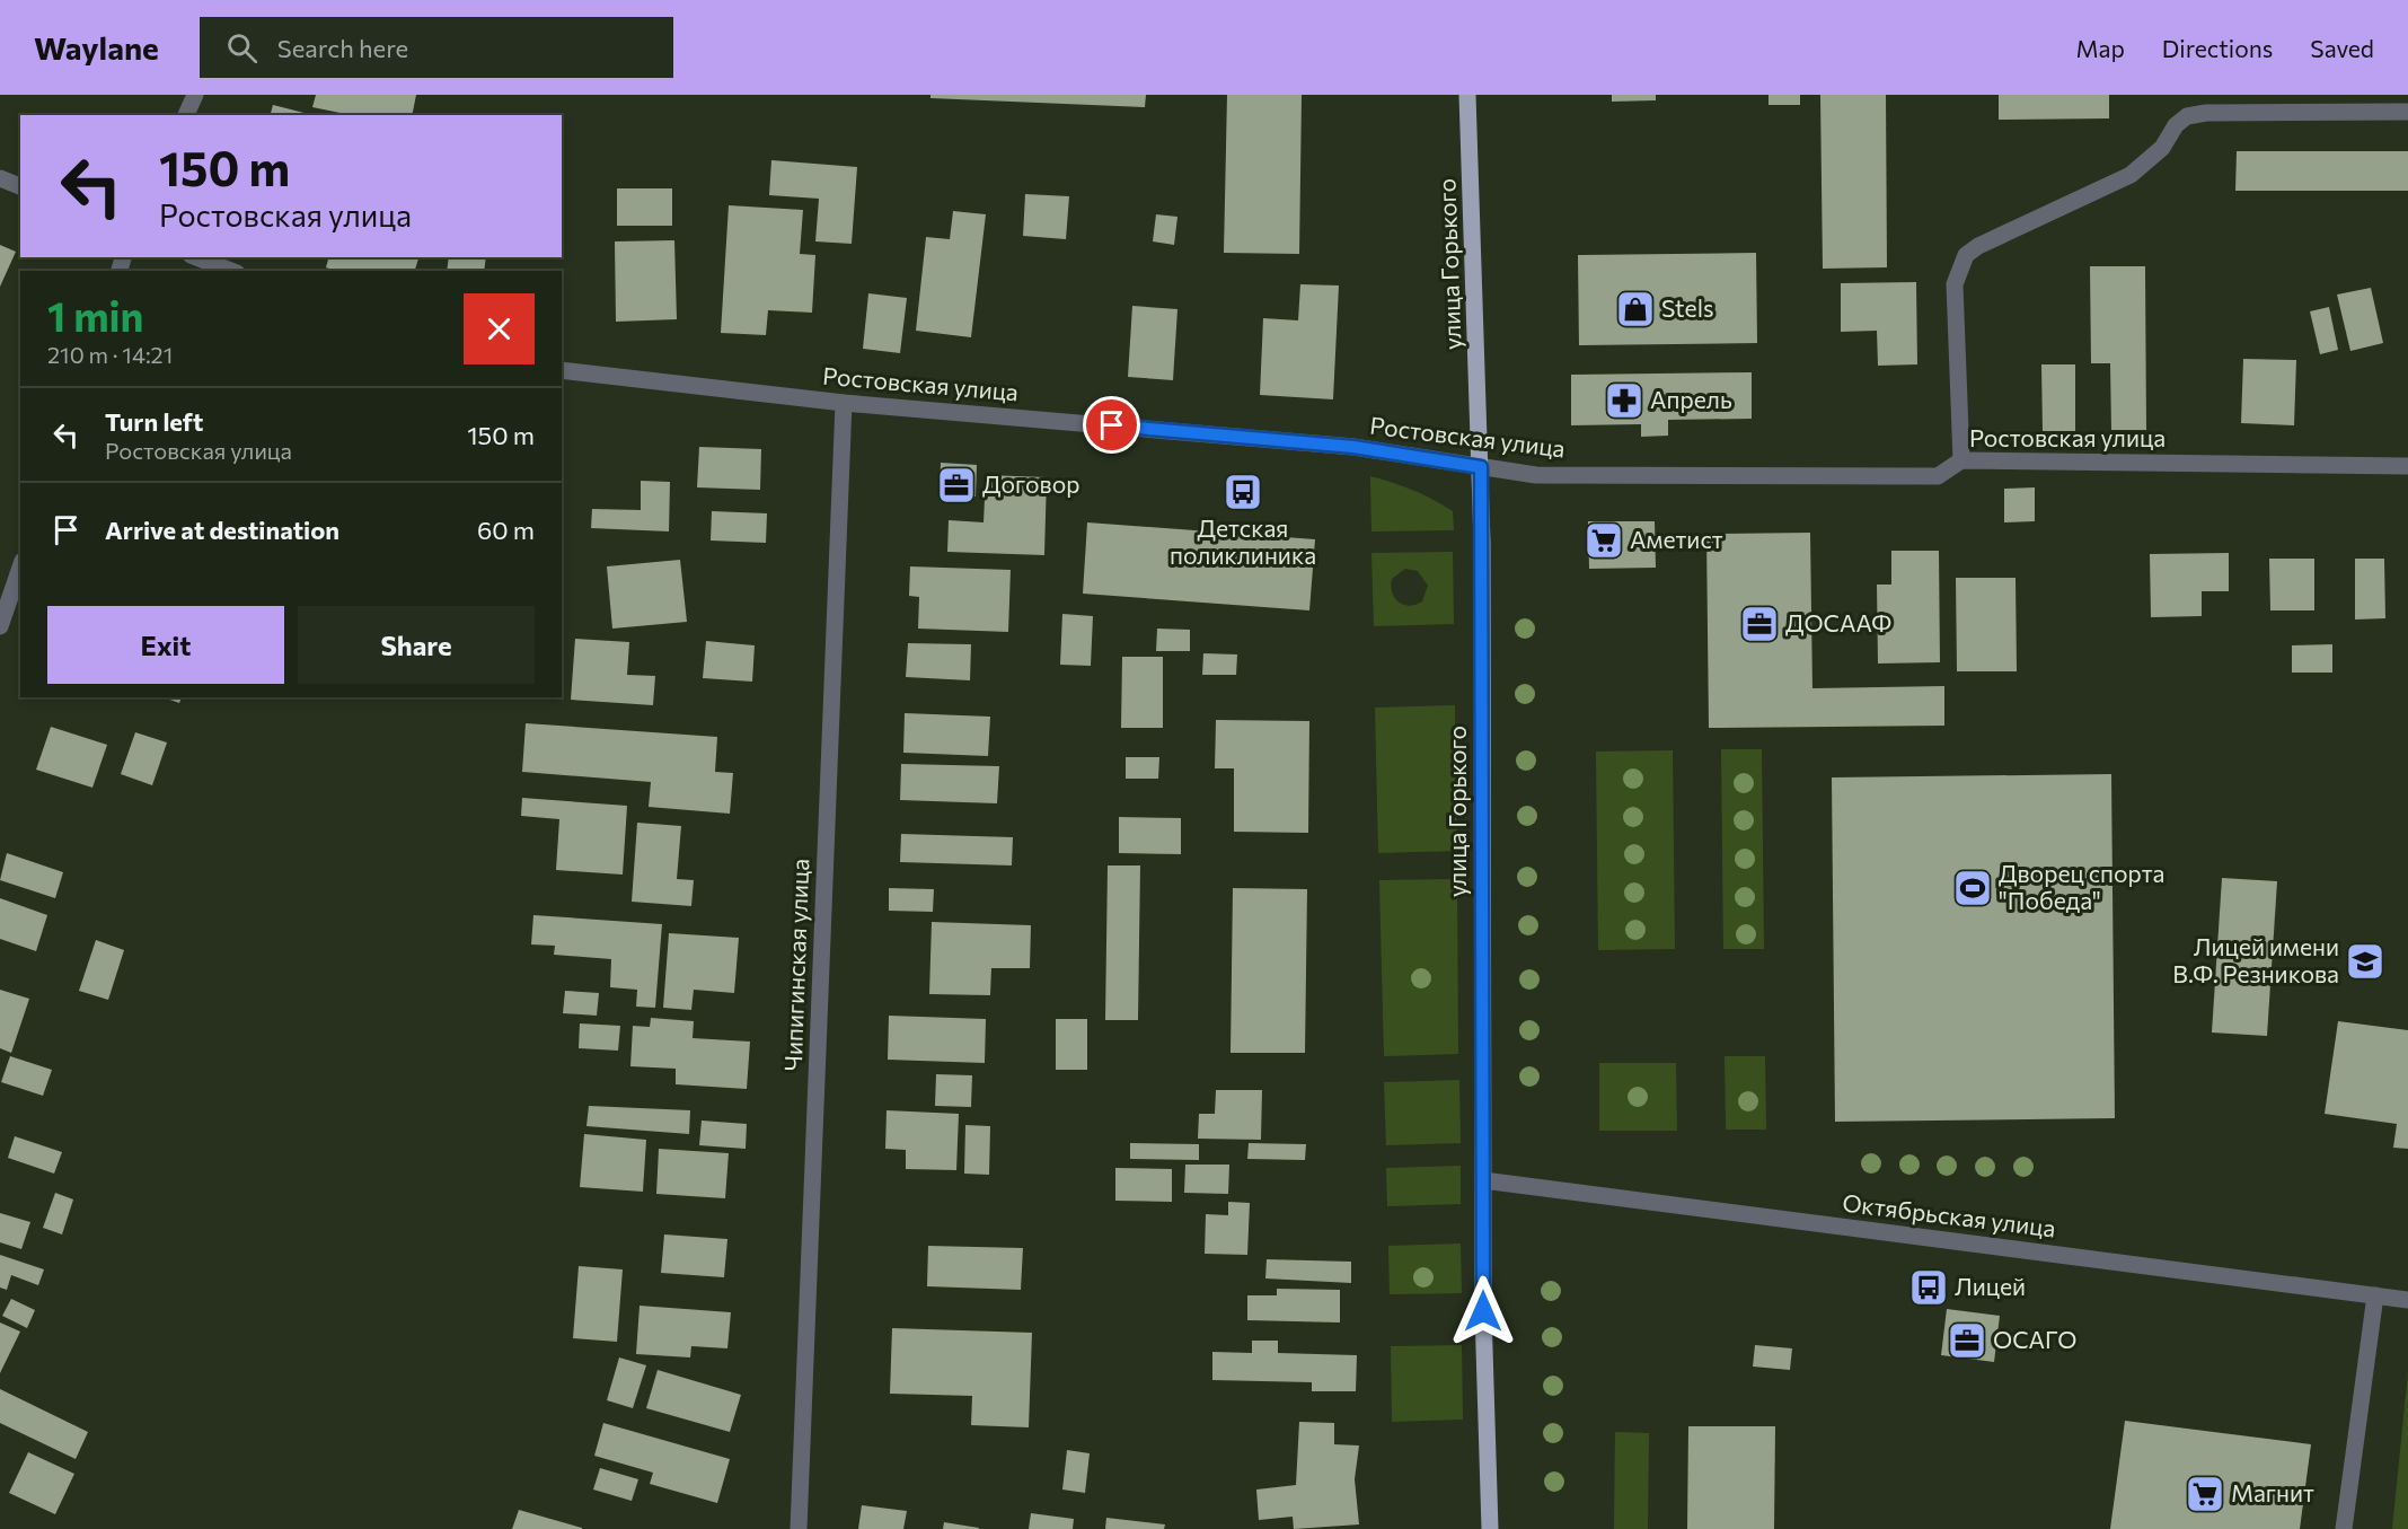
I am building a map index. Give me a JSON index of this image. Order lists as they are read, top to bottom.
{
  "streets": {
    "main road": ["улица Горького"],
    "street": ["Ростовская улица", "Чипигинская улица", "Октябрьская улица"]
  },
  "crossings": [
    ["улица Горького", "Ростовская улица"],
    ["улица Горького", "Октябрьская улица"],
    ["Ростовская улица", "Чипигинская улица"]
  ],
  "places": {
    "shop": ["Stels"],
    "pharmacy": ["Апрель"],
    "office": ["Договор", "ДОСААФ", "ОСАГО"],
    "bus stop": ["Детская поликлиника", "Лицей"],
    "supermarket": ["Аметист", "Магнит"],
    "sports": ["Дворец спорта \"Победа\""],
    "school or university": ["Лицей имени В.Ф. Резникова"]
  },
  "page": {
    "header": "Waylane",
    "search": "Search here",
    "nav": ["Map", "Directions", "Saved"],
    "turn": ["150 m", "Ростовская улица"],
    "heading": ["1 min", "210 m · 14:21"],
    "list": [
      {
        "name": "Turn left",
        "note": "Ростовская улица",
        "value": "150 m"
      },
      {
        "name": "Arrive at destination",
        "value": "60 m"
      }
    ],
    "buttons": ["Exit", "Share"]
  }
}
